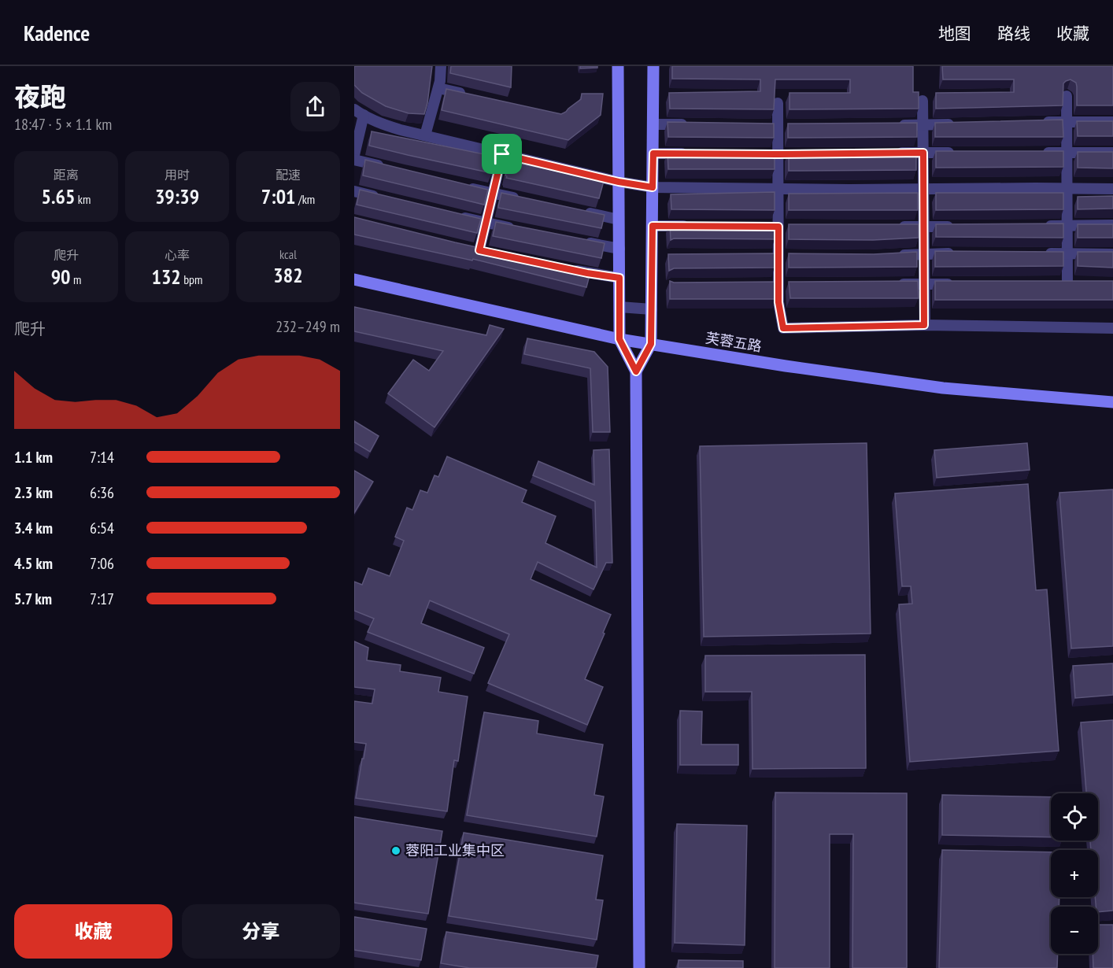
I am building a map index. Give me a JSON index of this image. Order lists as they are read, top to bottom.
{
  "streets": {
    "street": ["芙蓉五路"]
  },
  "places": ["蓉阳工业集中区"],
  "page": {
    "header": "Kadence",
    "nav": ["地图", "路线", "收藏"],
    "heading": ["夜跑", "18:47 · 5 × 1.1 km"],
    "stats": [
      ["距离", "5.65 km"],
      ["用时", "39:39"],
      ["配速", "7:01 /km"],
      ["爬升", "90 m"],
      ["心率", "132 bpm"],
      ["kcal", "382"]
    ],
    "chart": ["爬升", "232–249 m"],
    "list": [
      {
        "name": "1.1 km",
        "note": "7:14"
      },
      {
        "name": "2.3 km",
        "note": "6:36"
      },
      {
        "name": "3.4 km",
        "note": "6:54"
      },
      {
        "name": "4.5 km",
        "note": "7:06"
      },
      {
        "name": "5.7 km",
        "note": "7:17"
      }
    ],
    "map_buttons": ["+", "−"],
    "buttons": ["收藏", "分享"]
  }
}
